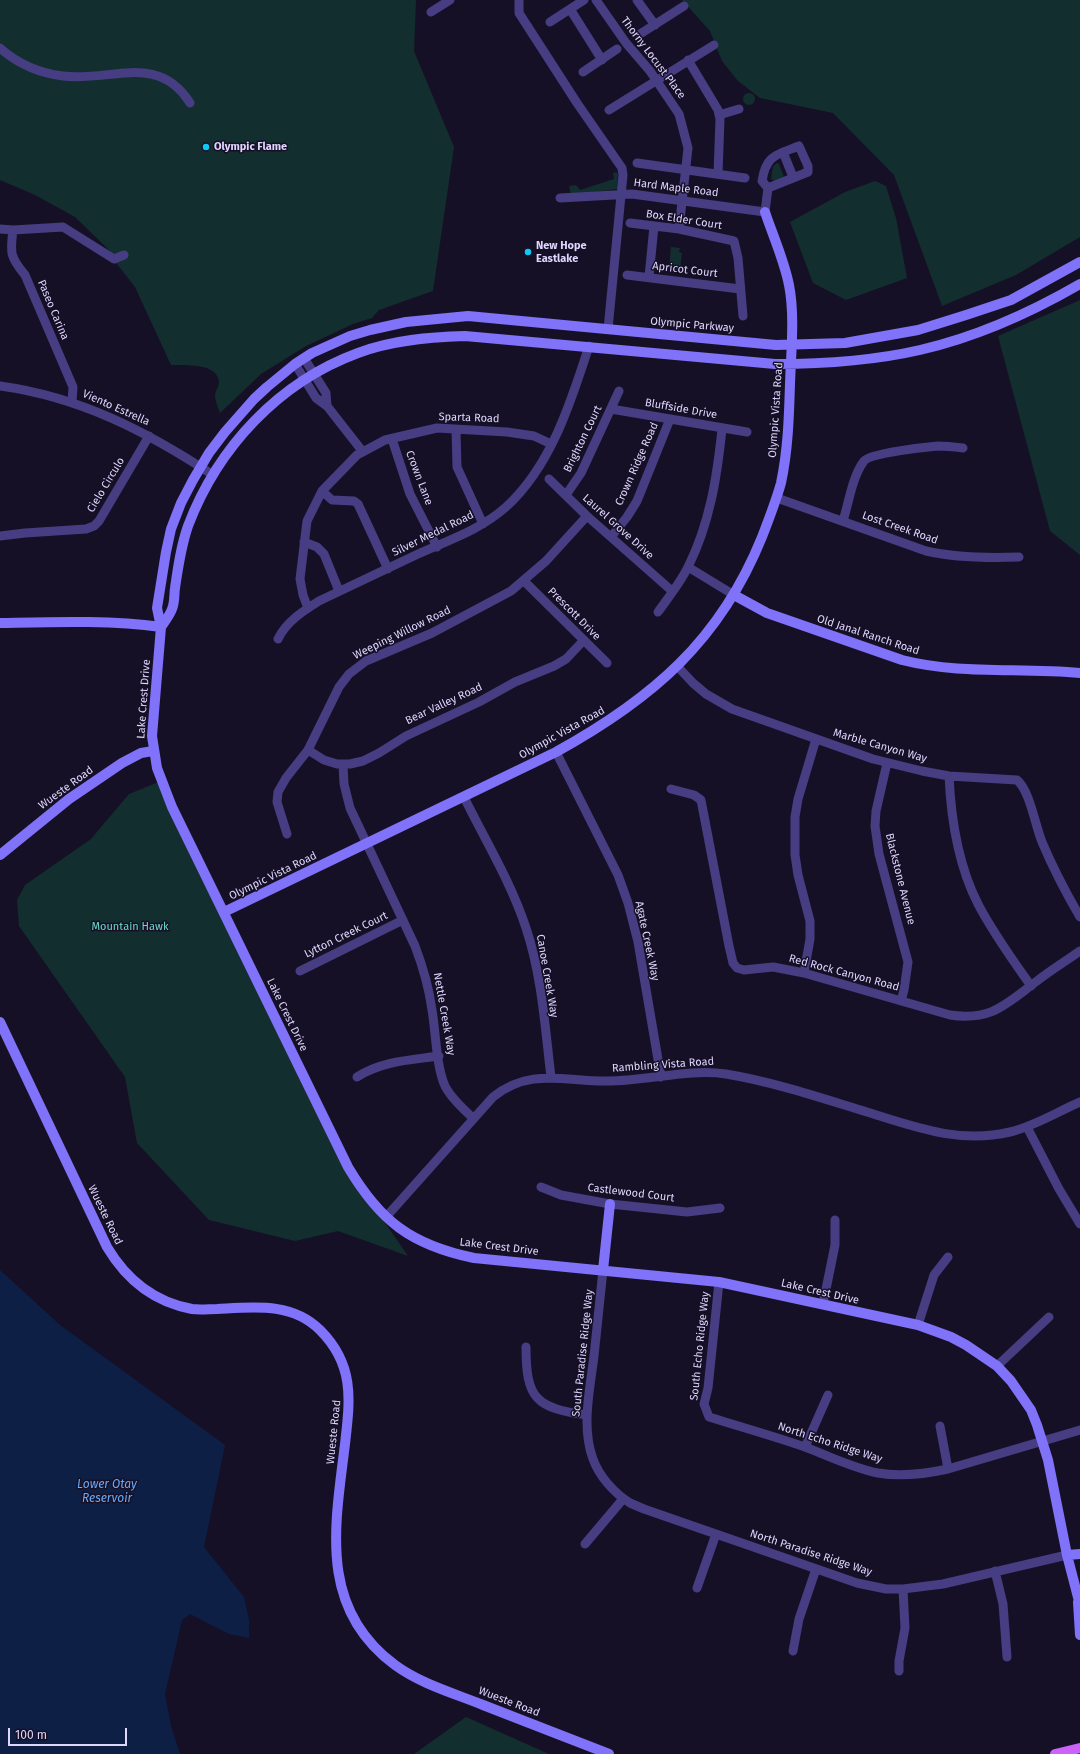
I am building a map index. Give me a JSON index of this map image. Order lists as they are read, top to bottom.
{
  "streets": {
    "main road": [
      "Olympic Parkway",
      "Olympic Vista Road",
      "Old Janal Ranch Road",
      "Lake Crest Drive",
      "Wueste Road"
    ],
    "street": [
      "Thorny Locust Place",
      "Hard Maple Road",
      "Box Elder Court",
      "Apricot Court",
      "Paseo Carina",
      "Viento Estrella",
      "Bluffside Drive",
      "Sparta Road",
      "Brighton Court",
      "Crown Ridge Road",
      "Crown Lane",
      "Cielo Circulo",
      "Laurel Grove Drive",
      "Lost Creek Road",
      "Silver Medal Road",
      "Prescott Drive",
      "Weeping Willow Road",
      "Bear Valley Road",
      "Marble Canyon Way",
      "Blackstone Avenue",
      "Lytton Creek Court",
      "Agate Creek Way",
      "Red Rock Canyon Road",
      "Canoe Creek Way",
      "Nettle Creek Way",
      "Rambling Vista Road",
      "Castlewood Court",
      "South Echo Ridge Way",
      "South Paradise Ridge Way",
      "North Echo Ridge Way",
      "North Paradise Ridge Way"
    ]
  },
  "crossings": [
    ["Thorny Locust Place", "Hard Maple Road"],
    ["Thorny Locust Place", "Box Elder Court"],
    ["Hard Maple Road", "Olympic Vista Road"],
    ["Box Elder Court", "Apricot Court"],
    ["Paseo Carina", "Viento Estrella"],
    ["Olympic Parkway", "Olympic Vista Road"],
    ["Olympic Parkway", "Lake Crest Drive"],
    ["Viento Estrella", "Cielo Circulo"],
    ["Viento Estrella", "Lake Crest Drive"],
    ["Bluffside Drive", "Brighton Court"],
    ["Bluffside Drive", "Crown Ridge Road"],
    ["Olympic Vista Road", "Lost Creek Road"],
    ["Olympic Vista Road", "Old Janal Ranch Road"],
    ["Olympic Vista Road", "Lake Crest Drive"],
    ["Olympic Vista Road", "Marble Canyon Way"],
    ["Olympic Vista Road", "Agate Creek Way"],
    ["Olympic Vista Road", "Canoe Creek Way"],
    ["Olympic Vista Road", "Nettle Creek Way"],
    ["Sparta Road", "Crown Lane"],
    ["Sparta Road", "Silver Medal Road"],
    ["Brighton Court", "Laurel Grove Drive"],
    ["Crown Ridge Road", "Laurel Grove Drive"],
    ["Crown Lane", "Silver Medal Road"],
    ["Laurel Grove Drive", "Weeping Willow Road"],
    ["Prescott Drive", "Weeping Willow Road"],
    ["Prescott Drive", "Bear Valley Road"],
    ["Weeping Willow Road", "Bear Valley Road"],
    ["Lake Crest Drive", "Wueste Road"],
    ["Lake Crest Drive", "Rambling Vista Road"],
    ["Lake Crest Drive", "South Echo Ridge Way"],
    ["Lake Crest Drive", "South Paradise Ridge Way"],
    ["Lake Crest Drive", "North Echo Ridge Way"],
    ["Lake Crest Drive", "North Paradise Ridge Way"],
    ["Bear Valley Road", "Nettle Creek Way"],
    ["Marble Canyon Way", "Blackstone Avenue"],
    ["Blackstone Avenue", "Red Rock Canyon Road"],
    ["Lytton Creek Court", "Nettle Creek Way"],
    ["Agate Creek Way", "Rambling Vista Road"],
    ["Canoe Creek Way", "Rambling Vista Road"],
    ["Nettle Creek Way", "Rambling Vista Road"],
    ["South Echo Ridge Way", "North Echo Ridge Way"],
    ["South Paradise Ridge Way", "North Paradise Ridge Way"]
  ],
  "water": ["Lower Otay Reservoir"],
  "parks": ["Mountain Hawk"],
  "places": ["Olympic Flame", "New Hope Eastlake"],
  "scale_bar": "100 m"
}
